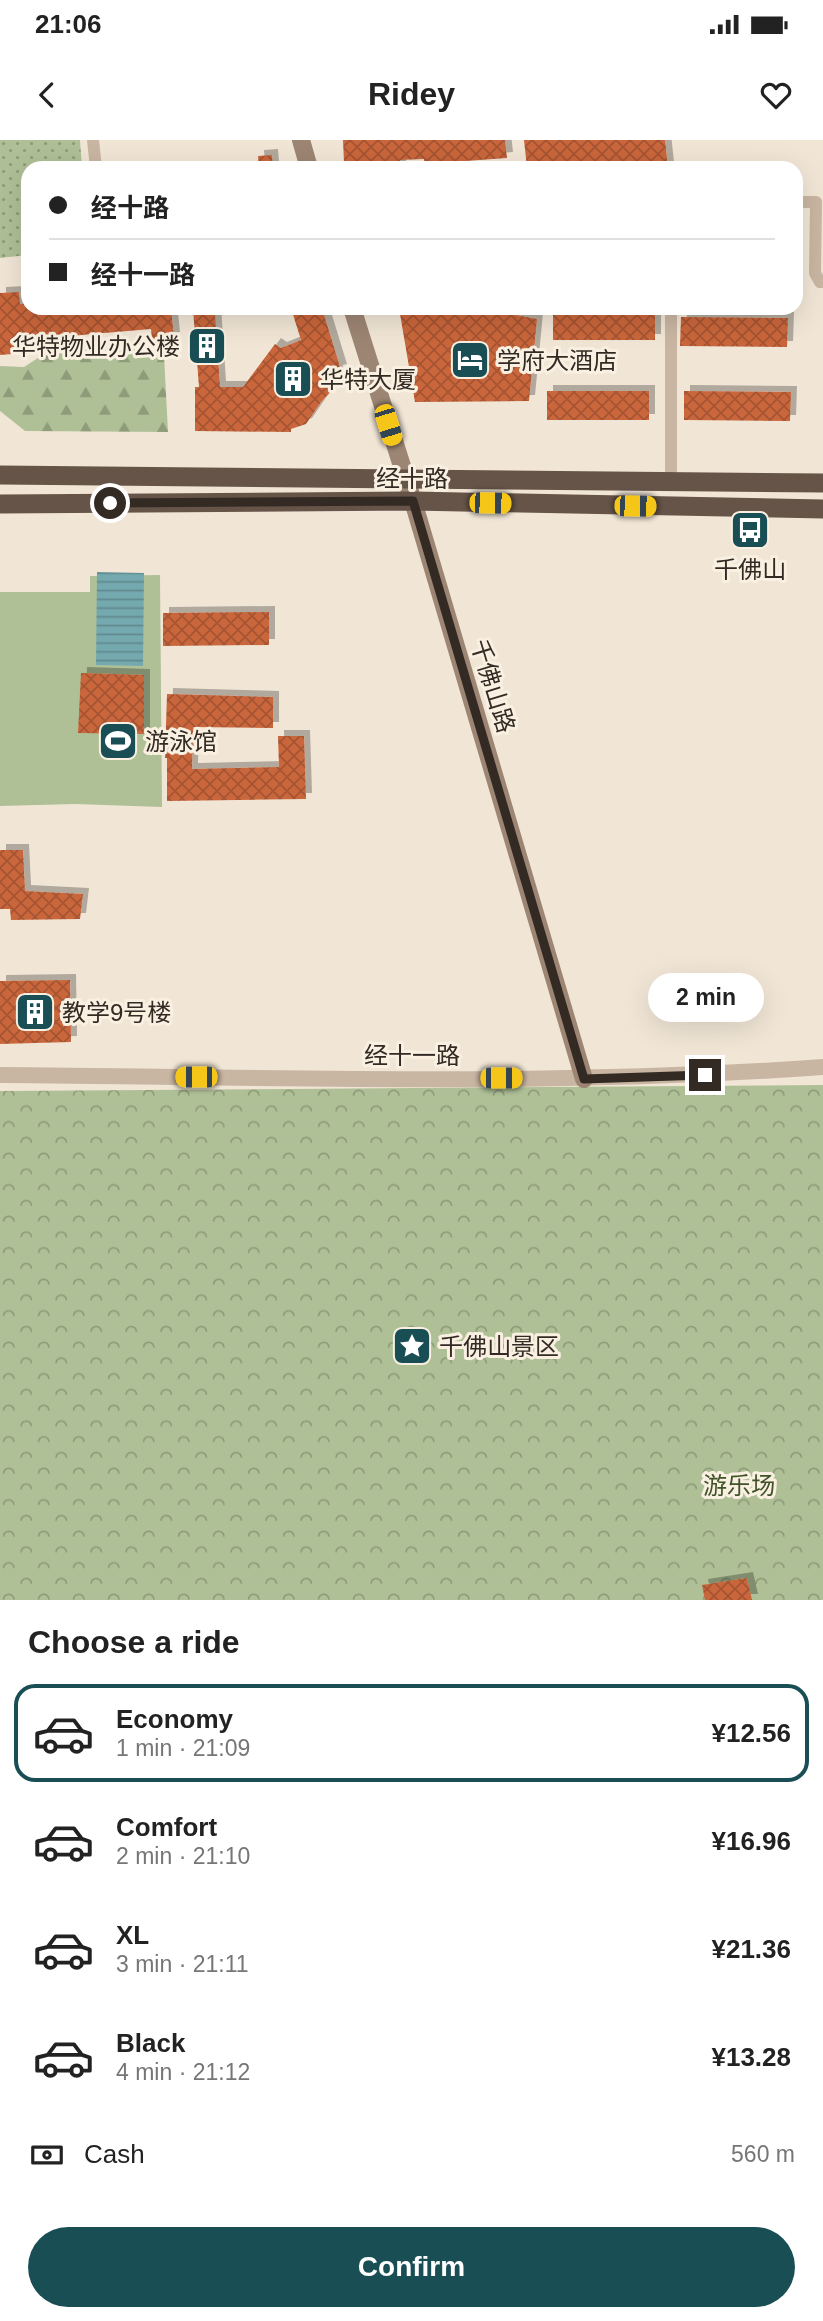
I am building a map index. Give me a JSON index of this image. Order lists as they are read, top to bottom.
{
  "streets": {
    "highway": ["经十路"],
    "main road": ["千佛山路"],
    "street": ["经十一路"]
  },
  "crossings": [
    ["经十路", "千佛山路"],
    ["千佛山路", "经十一路"]
  ],
  "parks": ["游乐场"],
  "places": {
    "building": ["华特物业办公楼", "华特大厦", "教学9号楼"],
    "hotel": ["学府大酒店"],
    "bus stop": ["千佛山"],
    "sports": ["游泳馆"],
    "place": ["千佛山景区"]
  },
  "page": {
    "status": "21:06",
    "header": "Ridey",
    "banner": ["经十路", "经十一路"],
    "bubble": "2 min",
    "heading": "Choose a ride",
    "list": [
      {
        "name": "Economy",
        "note": "1 min · 21:09",
        "value": "¥12.56"
      },
      {
        "name": "Comfort",
        "note": "2 min · 21:10",
        "value": "¥16.96"
      },
      {
        "name": "XL",
        "note": "3 min · 21:11",
        "value": "¥21.36"
      },
      {
        "name": "Black",
        "note": "4 min · 21:12",
        "value": "¥13.28"
      }
    ],
    "pay": ["Cash", "560 m"],
    "buttons": "Confirm"
  }
}
